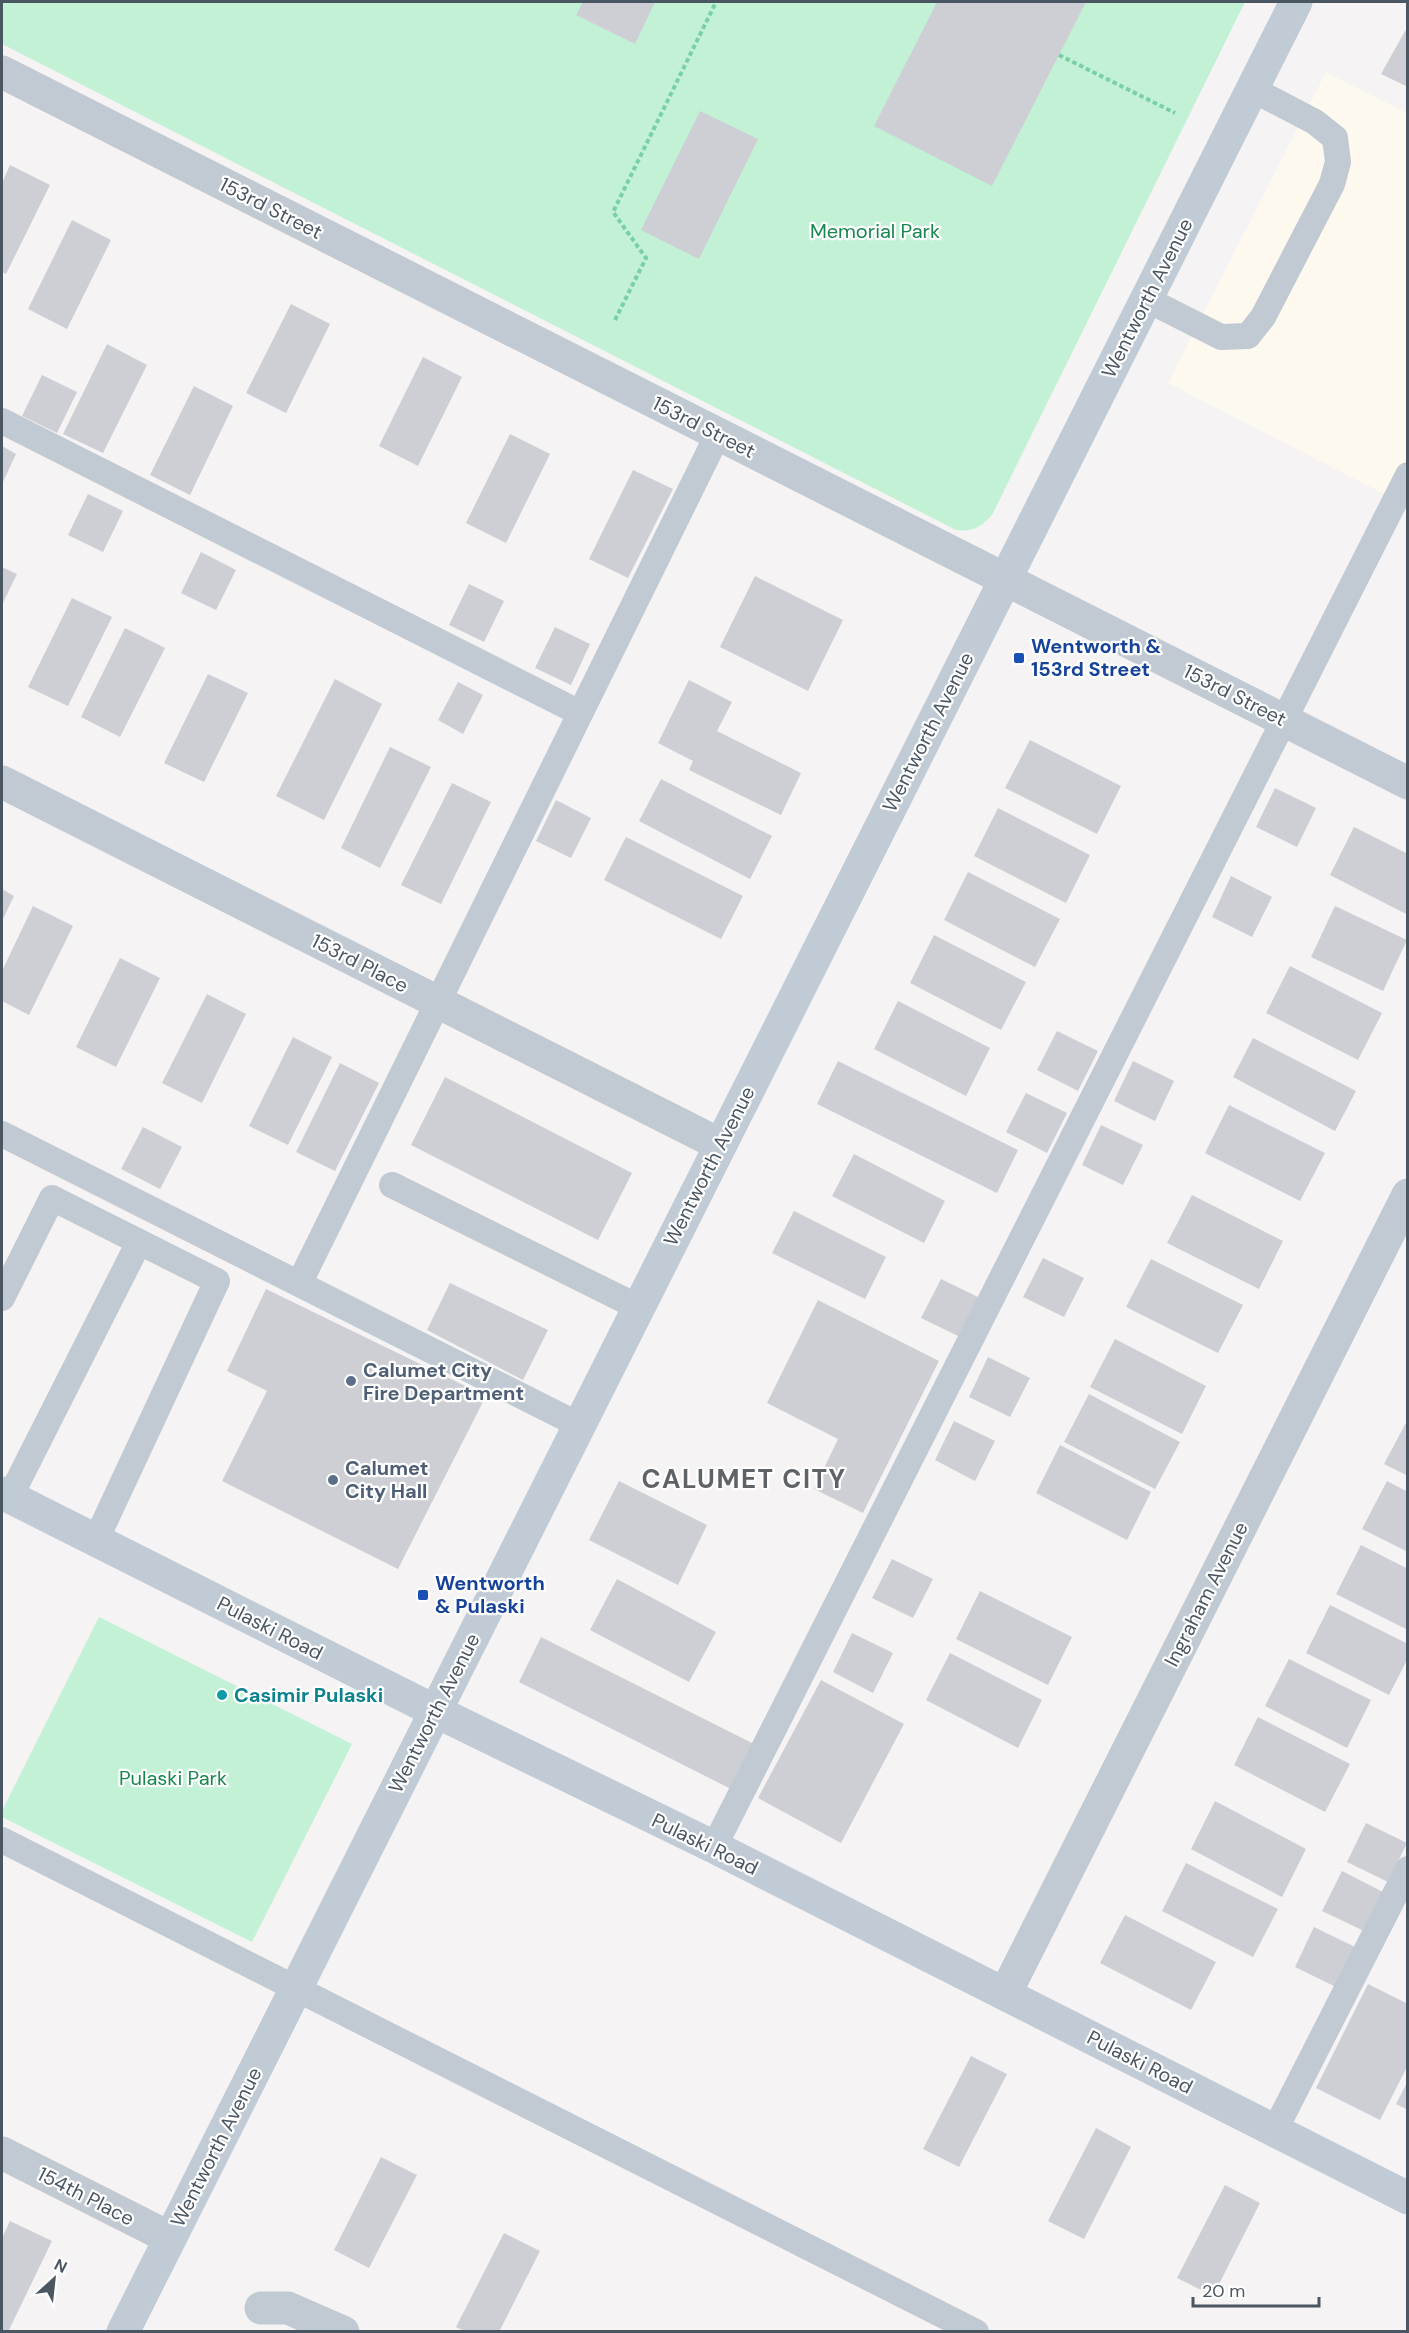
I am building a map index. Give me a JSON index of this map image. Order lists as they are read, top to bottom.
{
  "streets": {
    "street": [
      "153rd Street",
      "Wentworth Avenue",
      "153rd Place",
      "Ingraham Avenue",
      "Pulaski Road",
      "154th Place"
    ]
  },
  "crossings": [
    ["153rd Street", "Wentworth Avenue"],
    ["Wentworth Avenue", "153rd Place"],
    ["Wentworth Avenue", "Pulaski Road"],
    ["Wentworth Avenue", "154th Place"],
    ["Ingraham Avenue", "Pulaski Road"]
  ],
  "districts": ["CALUMET CITY"],
  "parks": ["Memorial Park", "Pulaski Park"],
  "places": {
    "transit": ["Wentworth & 153rd Street", "Wentworth & Pulaski"],
    "other": ["Calumet City Fire Department", "Calumet City Hall", "Casimir Pulaski"]
  },
  "scale_bar": "20 m",
  "north": "top right"
}
